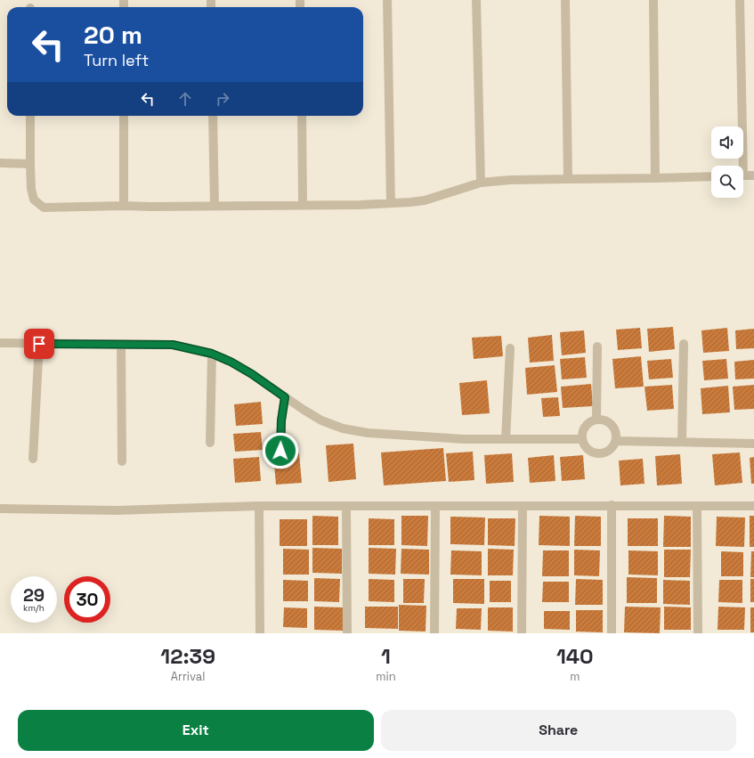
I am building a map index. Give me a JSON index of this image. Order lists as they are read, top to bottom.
{
  "page": {
    "turn": ["20 m", "Turn left"],
    "speed": "29 km/h",
    "limit": "30",
    "eta": [
      "12:39",
      "Arrival",
      "1",
      "min",
      "140",
      "m"
    ],
    "buttons": ["Exit", "Share"]
  }
}
